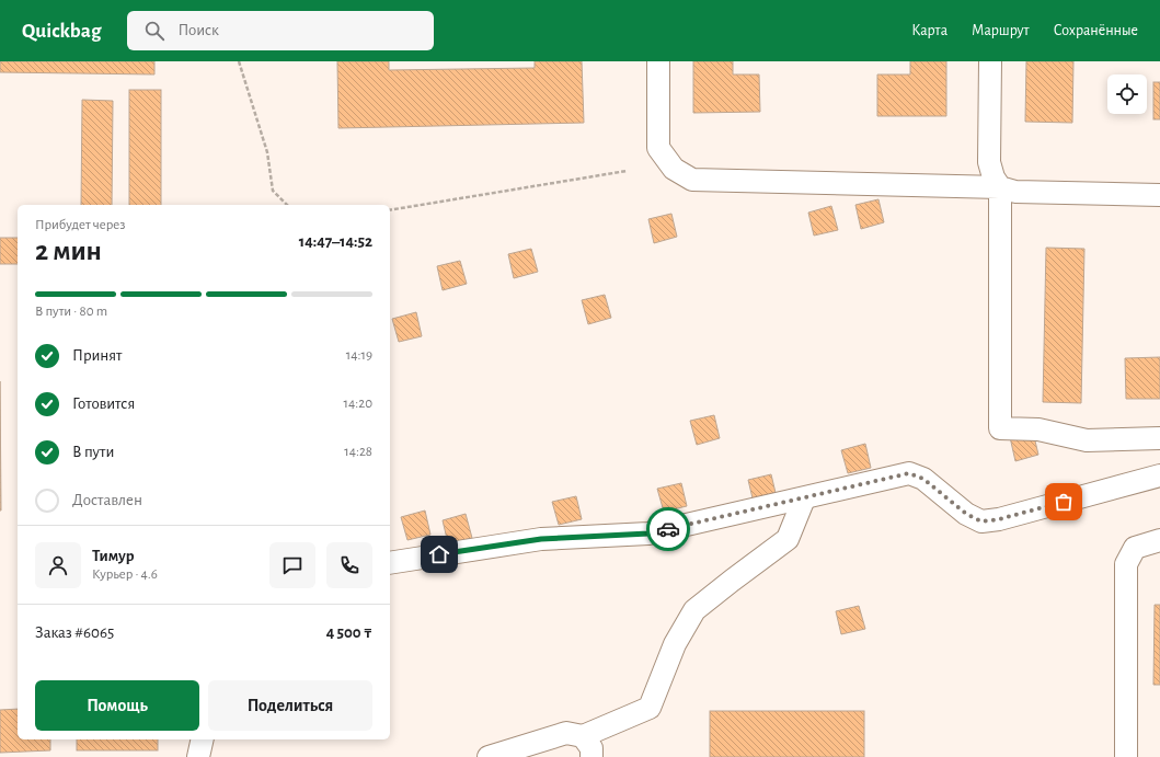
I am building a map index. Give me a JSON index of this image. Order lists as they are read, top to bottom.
{
  "page": {
    "header": "Quickbag",
    "search": "Поиск",
    "nav": ["Карта", "Маршрут", "Сохранённые"],
    "heading": ["2 мин", "Прибудет через", "14:47–14:52"],
    "panel": [
      "Тимур",
      "Курьер · 4.6",
      "Заказ #6065",
      "4 500 ₸"
    ],
    "bar": "В пути · 80 m",
    "list": [
      ["Принят", "14:19"],
      ["Готовится", "14:20"],
      ["В пути", "14:28"],
      "Доставлен"
    ],
    "buttons": ["Помощь", "Поделиться"]
  }
}
